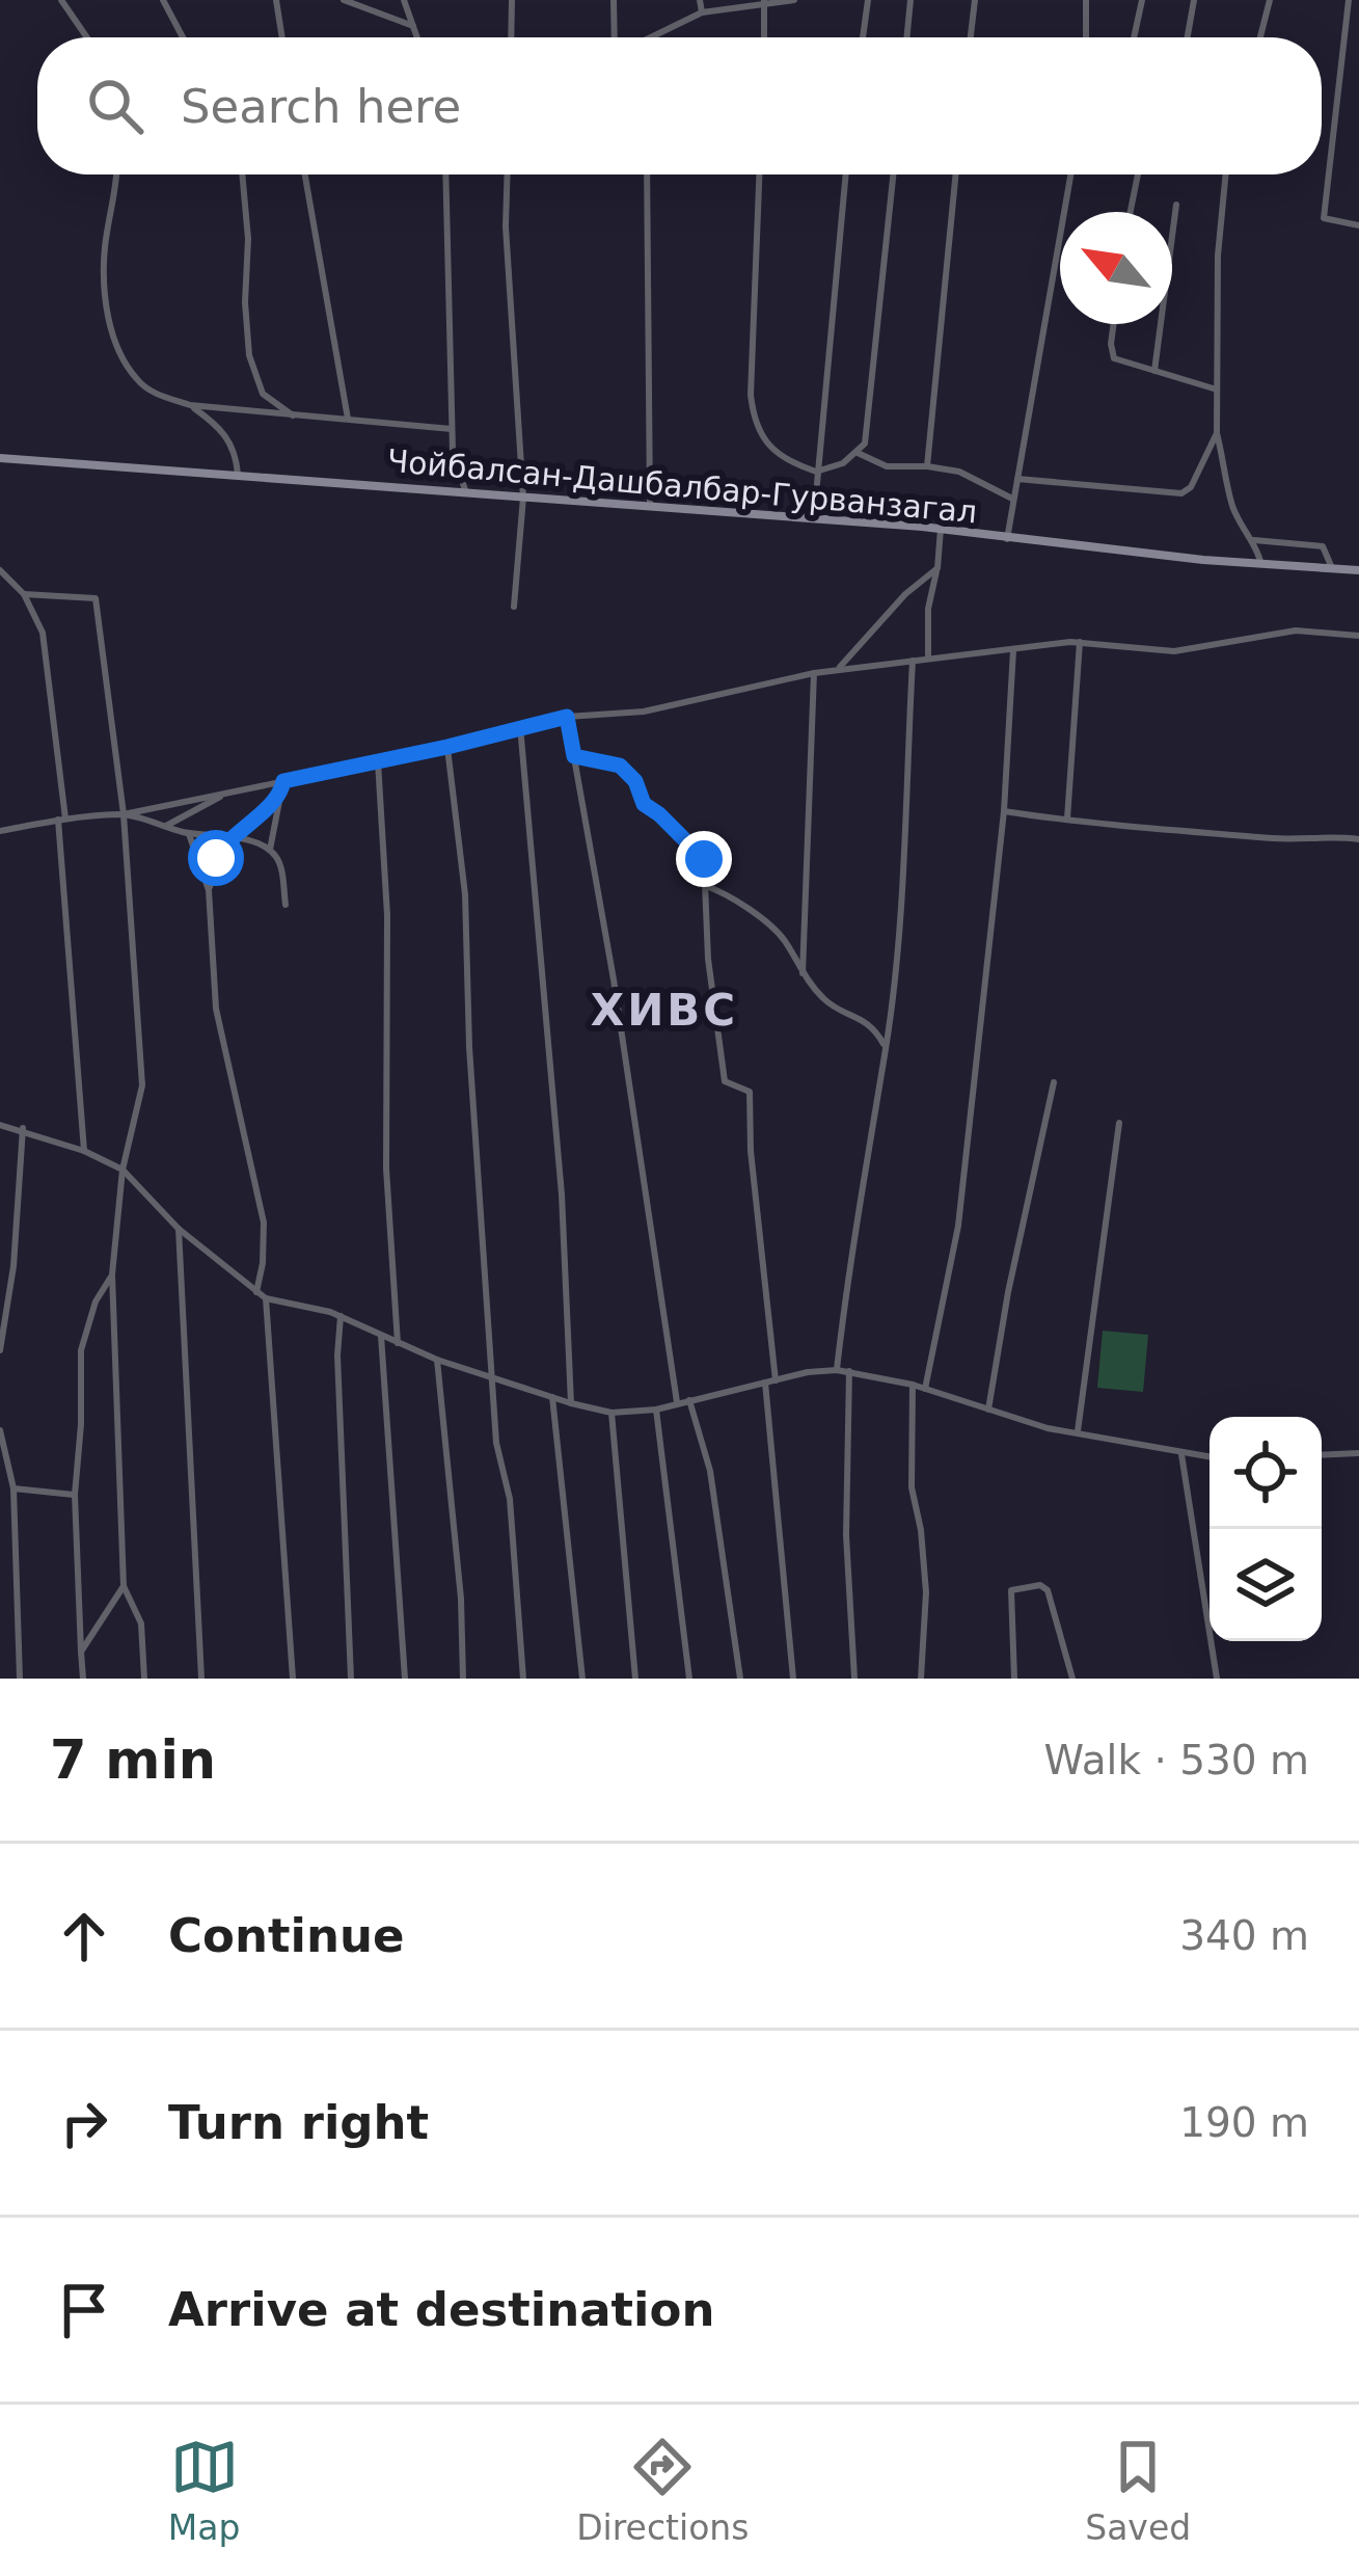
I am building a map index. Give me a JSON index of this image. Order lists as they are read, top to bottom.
{
  "streets": {
    "street": ["Чойбалсан-Дашбалбар-Гурванзагал"]
  },
  "districts": ["ХИВС"],
  "north": "top left",
  "page": {
    "search": "Search here",
    "heading": ["7 min", "Walk · 530 m"],
    "list": [
      ["Continue", "340 m"],
      ["Turn right", "190 m"],
      "Arrive at destination"
    ],
    "nav": ["Map", "Directions", "Saved"]
  }
}
